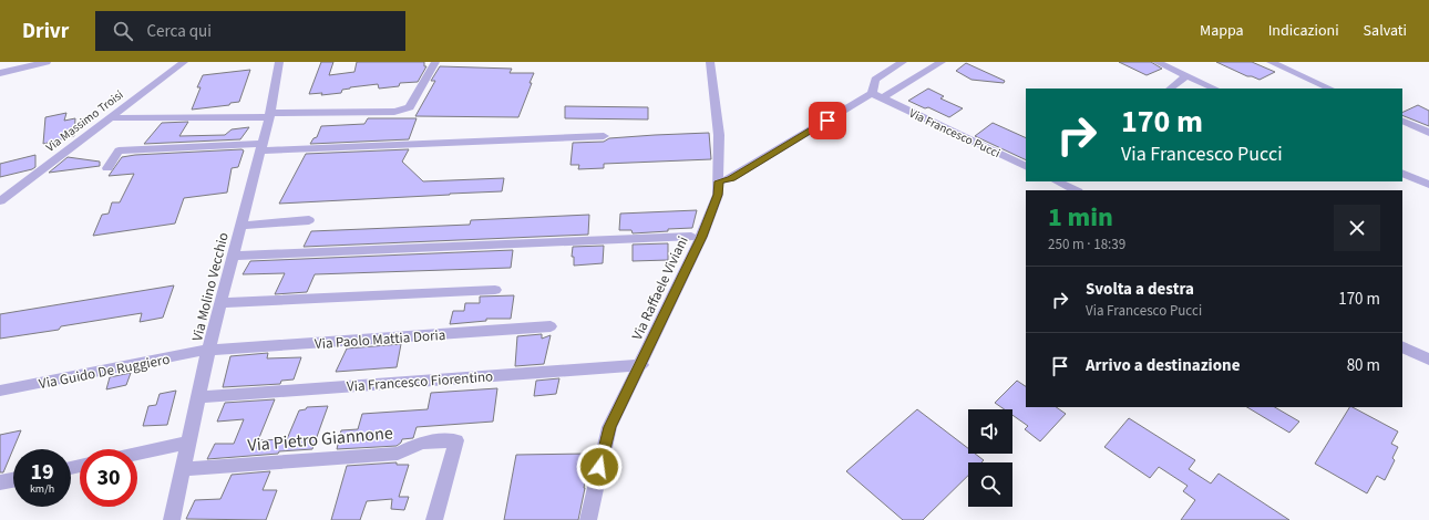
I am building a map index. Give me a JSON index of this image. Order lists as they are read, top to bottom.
{
  "streets": {
    "street": [
      "Via Massimo Troisi",
      "Via Francesco Pucci",
      "Via Molino Vecchio",
      "Via Raffaele Viviani",
      "Via Paolo Mattia Doria",
      "Via Guido De Ruggiero",
      "Via Francesco Fiorentino",
      "Via Pietro Giannone"
    ]
  },
  "crossings": [
    ["Via Molino Vecchio", "Via Paolo Mattia Doria"],
    ["Via Molino Vecchio", "Via Guido De Ruggiero"],
    ["Via Molino Vecchio", "Via Francesco Fiorentino"],
    ["Via Molino Vecchio", "Via Pietro Giannone"],
    ["Via Raffaele Viviani", "Via Francesco Fiorentino"],
    ["Via Paolo Mattia Doria", "Via Guido De Ruggiero"]
  ],
  "page": {
    "header": "Drivr",
    "search": "Cerca qui",
    "nav": ["Mappa", "Indicazioni", "Salvati"],
    "turn": ["170 m", "Via Francesco Pucci"],
    "heading": ["1 min", "250 m · 18:39"],
    "list": [
      {
        "name": "Svolta a destra",
        "note": "Via Francesco Pucci",
        "value": "170 m"
      },
      {
        "name": "Arrivo a destinazione",
        "value": "80 m"
      }
    ],
    "speed": "19 km/h",
    "limit": "30"
  }
}
